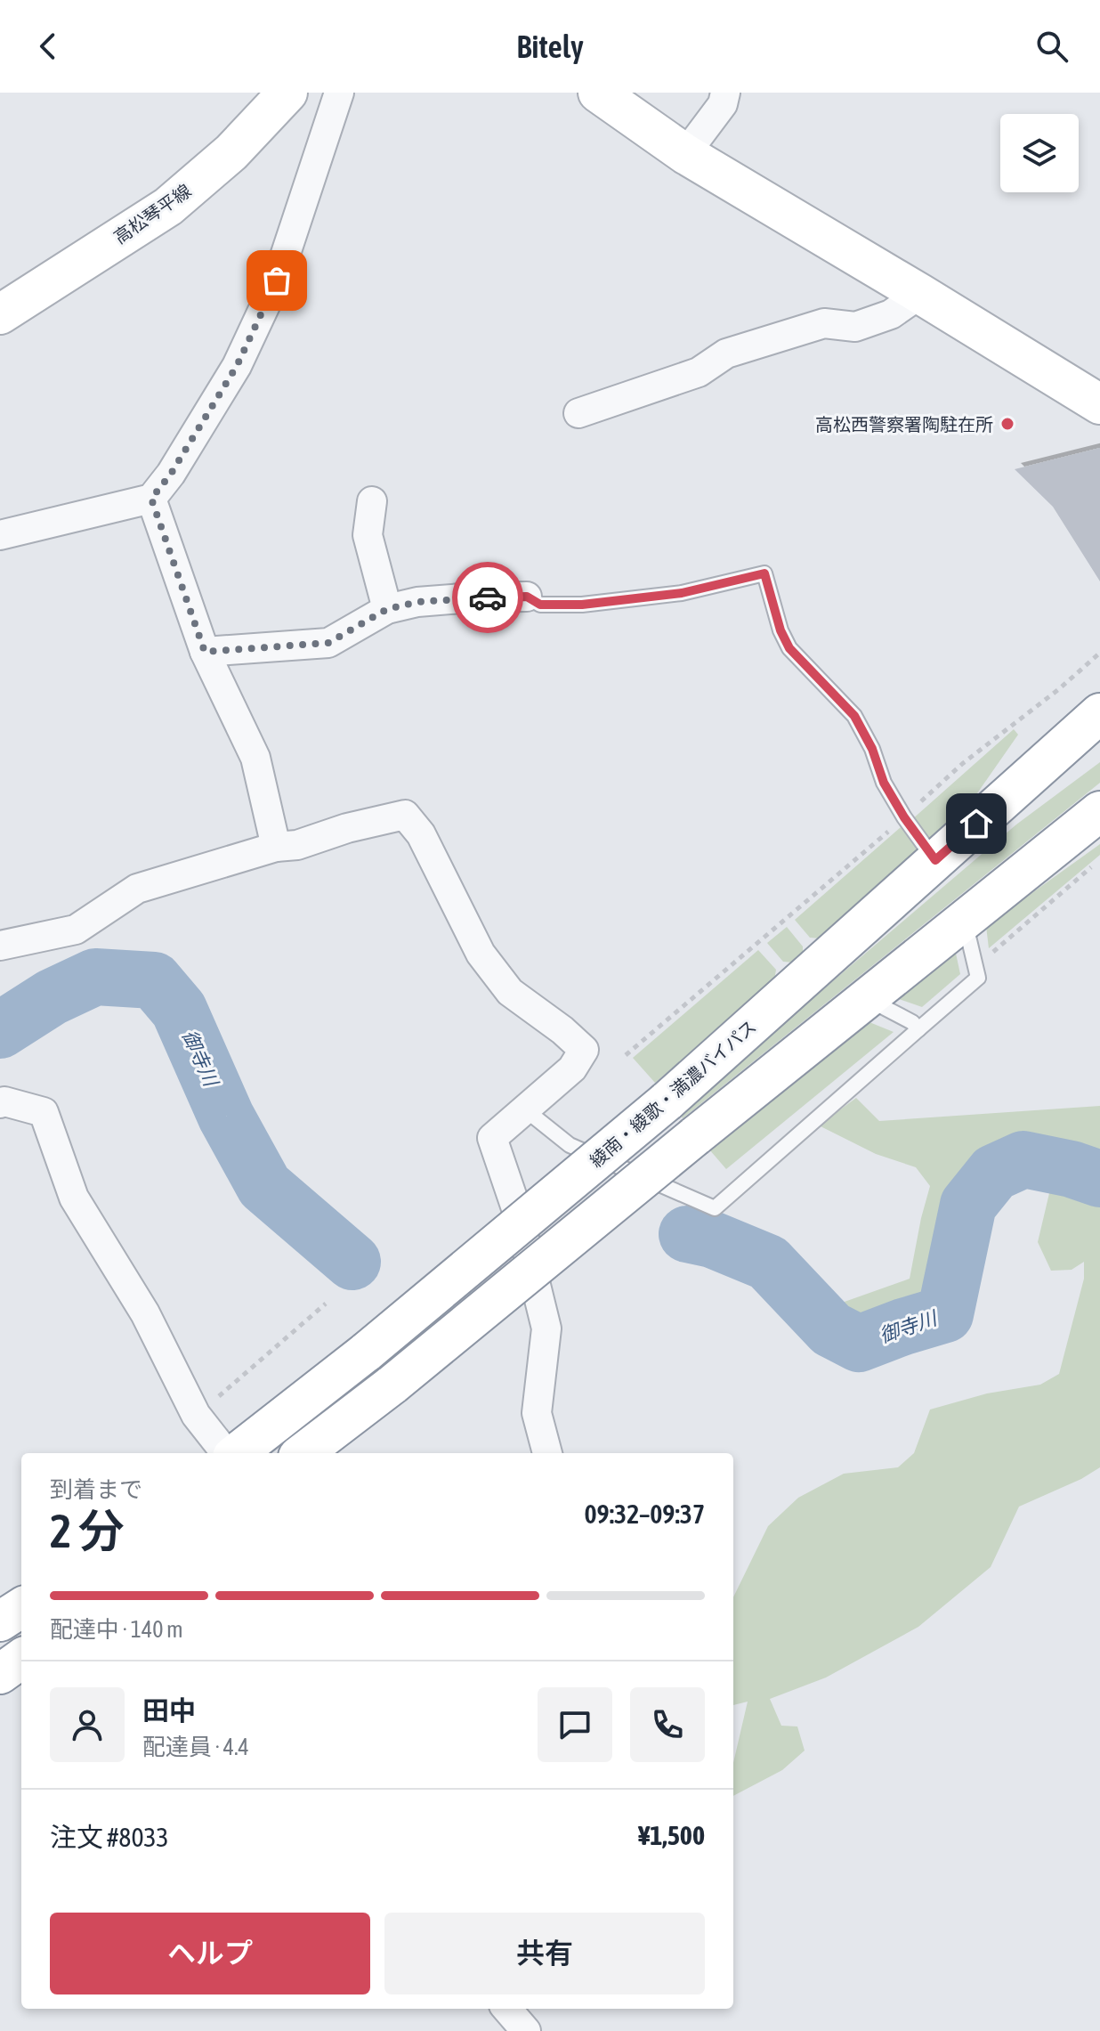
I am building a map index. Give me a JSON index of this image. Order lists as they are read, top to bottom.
{
  "streets": {
    "main road": ["高松琴平線", "綾南・綾歌・満濃バイパス"]
  },
  "water": ["御寺川"],
  "places": ["高松西警察署陶駐在所"],
  "page": {
    "header": "Bitely",
    "heading": ["2 分", "到着まで", "09:32–09:37"],
    "panel": [
      "田中",
      "配達員 · 4.4",
      "注文 #8033",
      "¥1,500"
    ],
    "bar": "配達中 · 140 m",
    "buttons": ["ヘルプ", "共有"]
  }
}
